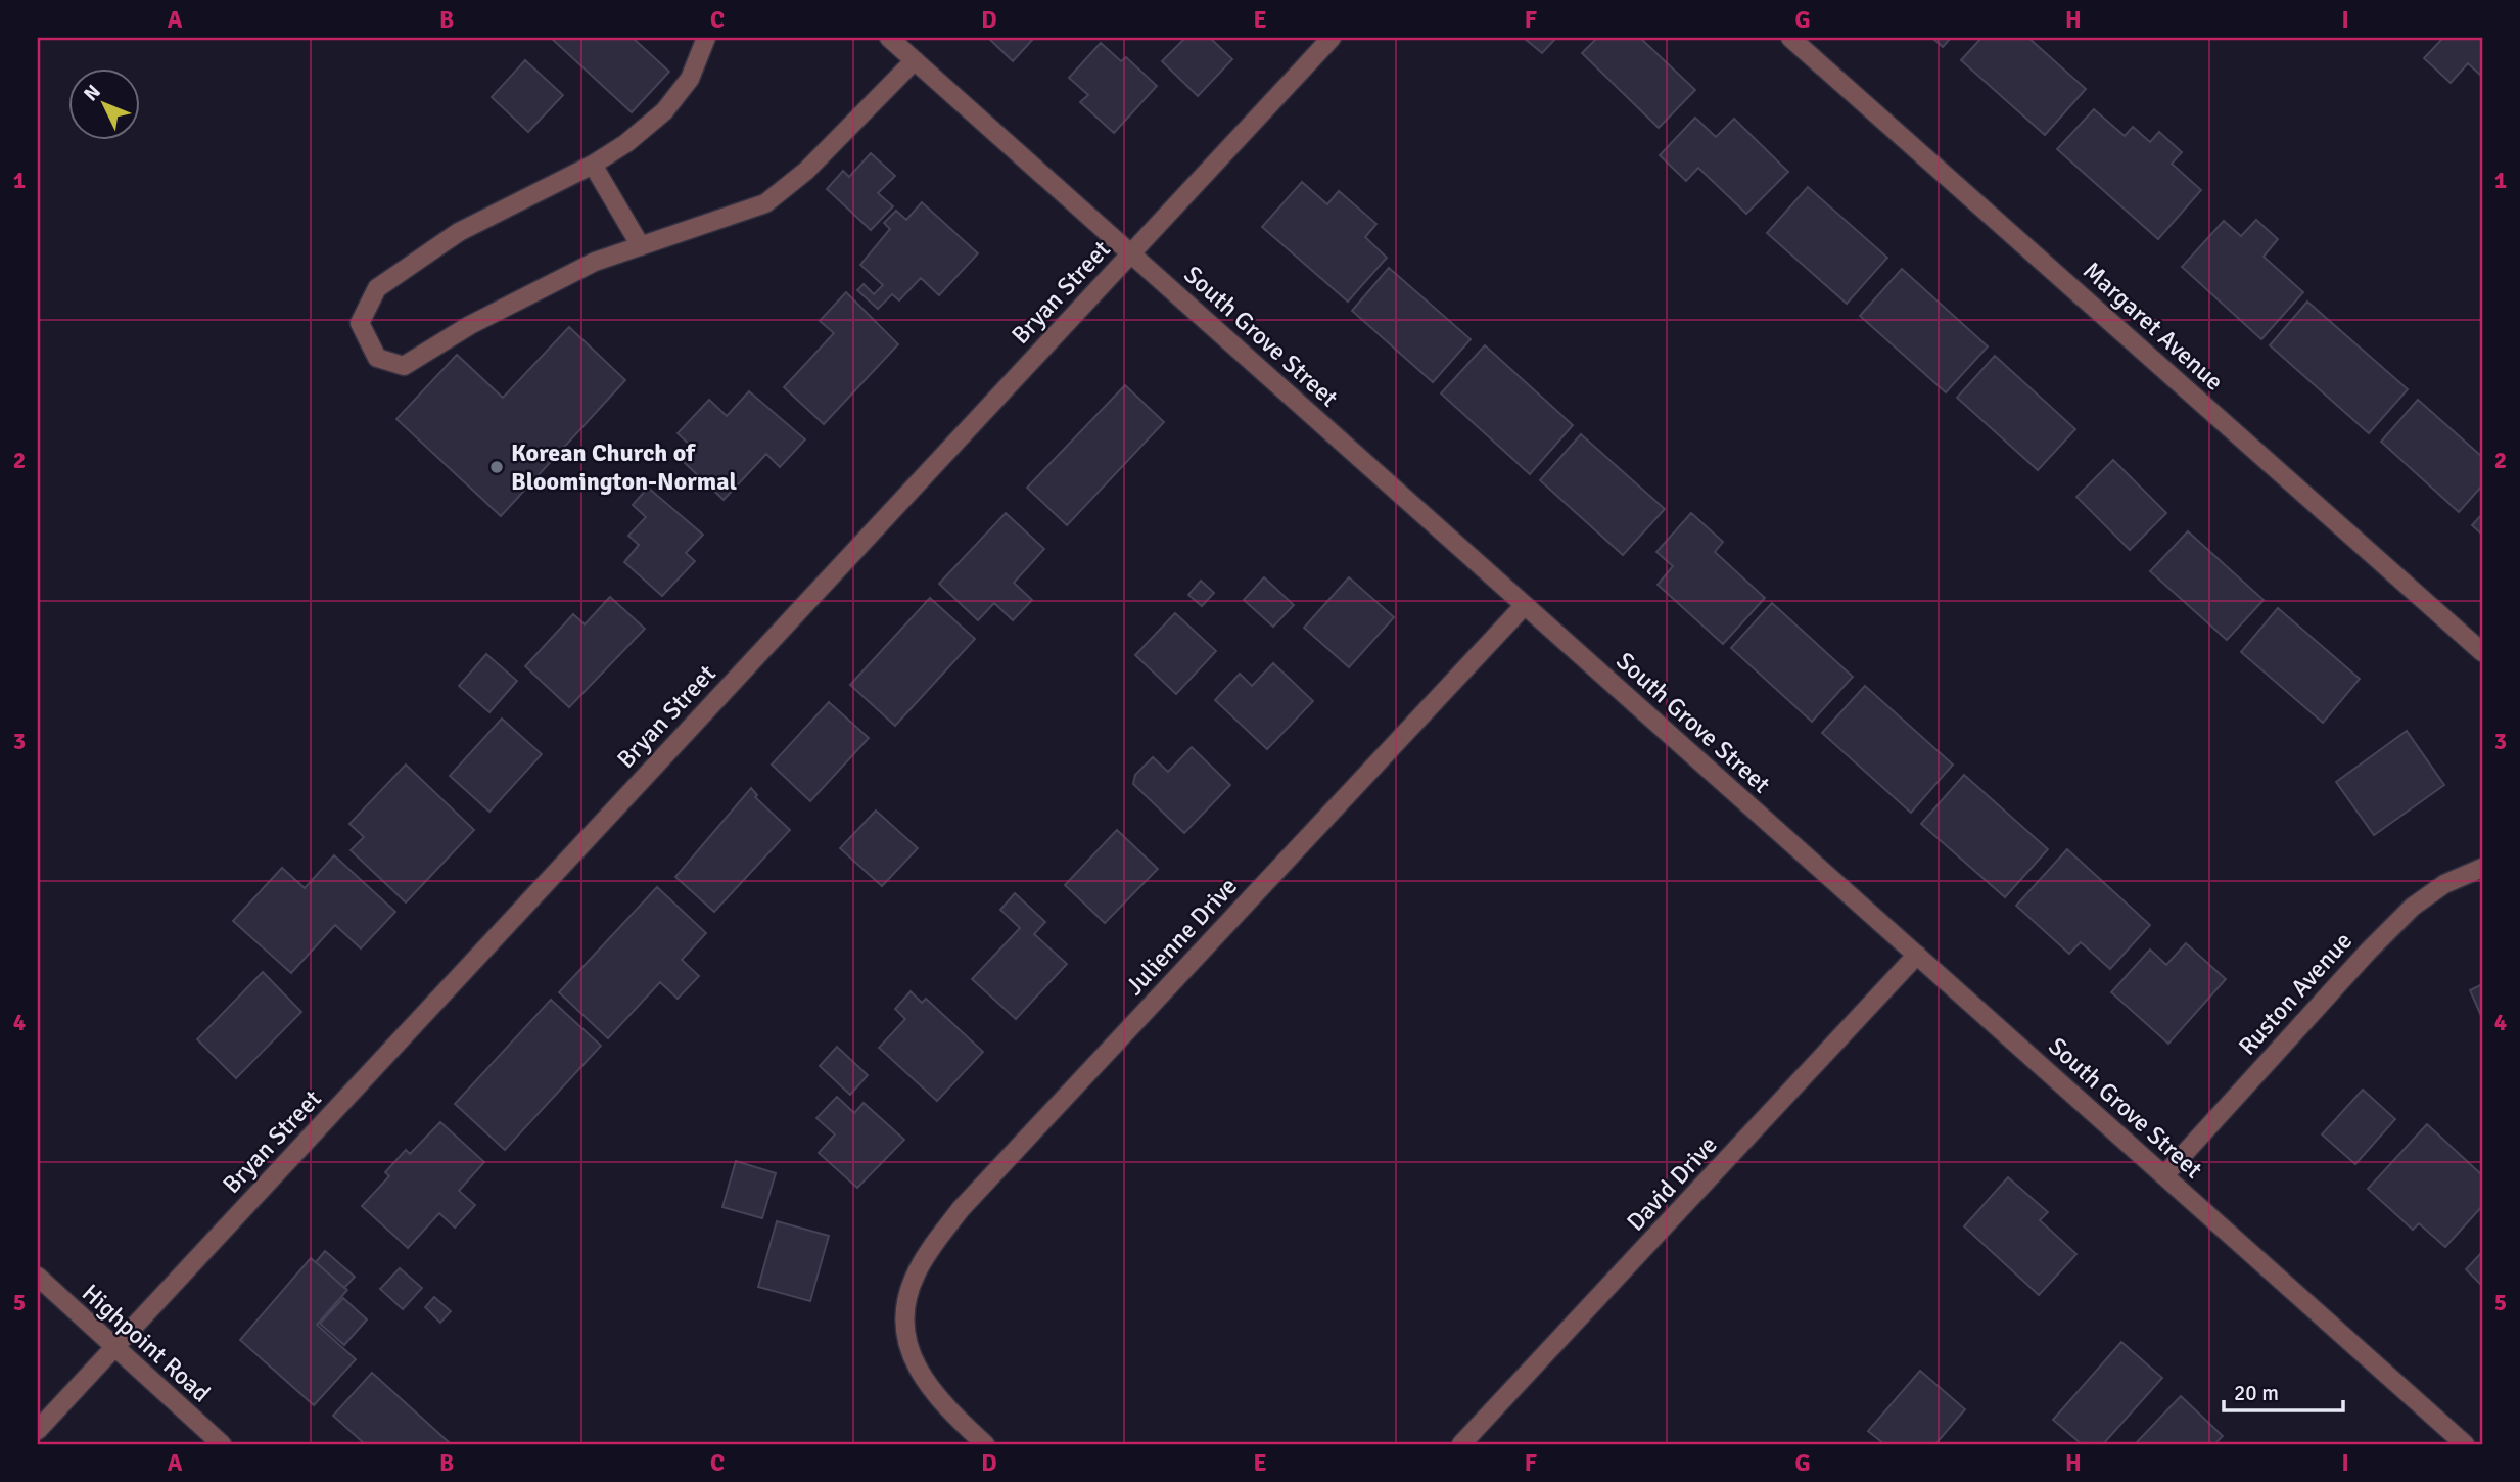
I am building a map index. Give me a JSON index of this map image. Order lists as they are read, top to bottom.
{
  "streets": {
    "street": [
      "Bryan Street",
      "Margaret Avenue",
      "South Grove Street",
      "Julienne Drive",
      "Ruston Avenue",
      "David Drive",
      "Highpoint Road"
    ]
  },
  "crossings": [
    ["Bryan Street", "South Grove Street"],
    ["Bryan Street", "Highpoint Road"],
    ["South Grove Street", "Julienne Drive"],
    ["South Grove Street", "Ruston Avenue"],
    ["South Grove Street", "David Drive"]
  ],
  "places": ["Korean Church of Bloomington-Normal"],
  "scale_bar": "20 m",
  "north": "top left",
  "grid": {
    "columns": [
      "A",
      "B",
      "C",
      "D",
      "E",
      "F",
      "G",
      "H",
      "I"
    ],
    "rows": [
      "1",
      "2",
      "3",
      "4",
      "5"
    ]
  }
}
